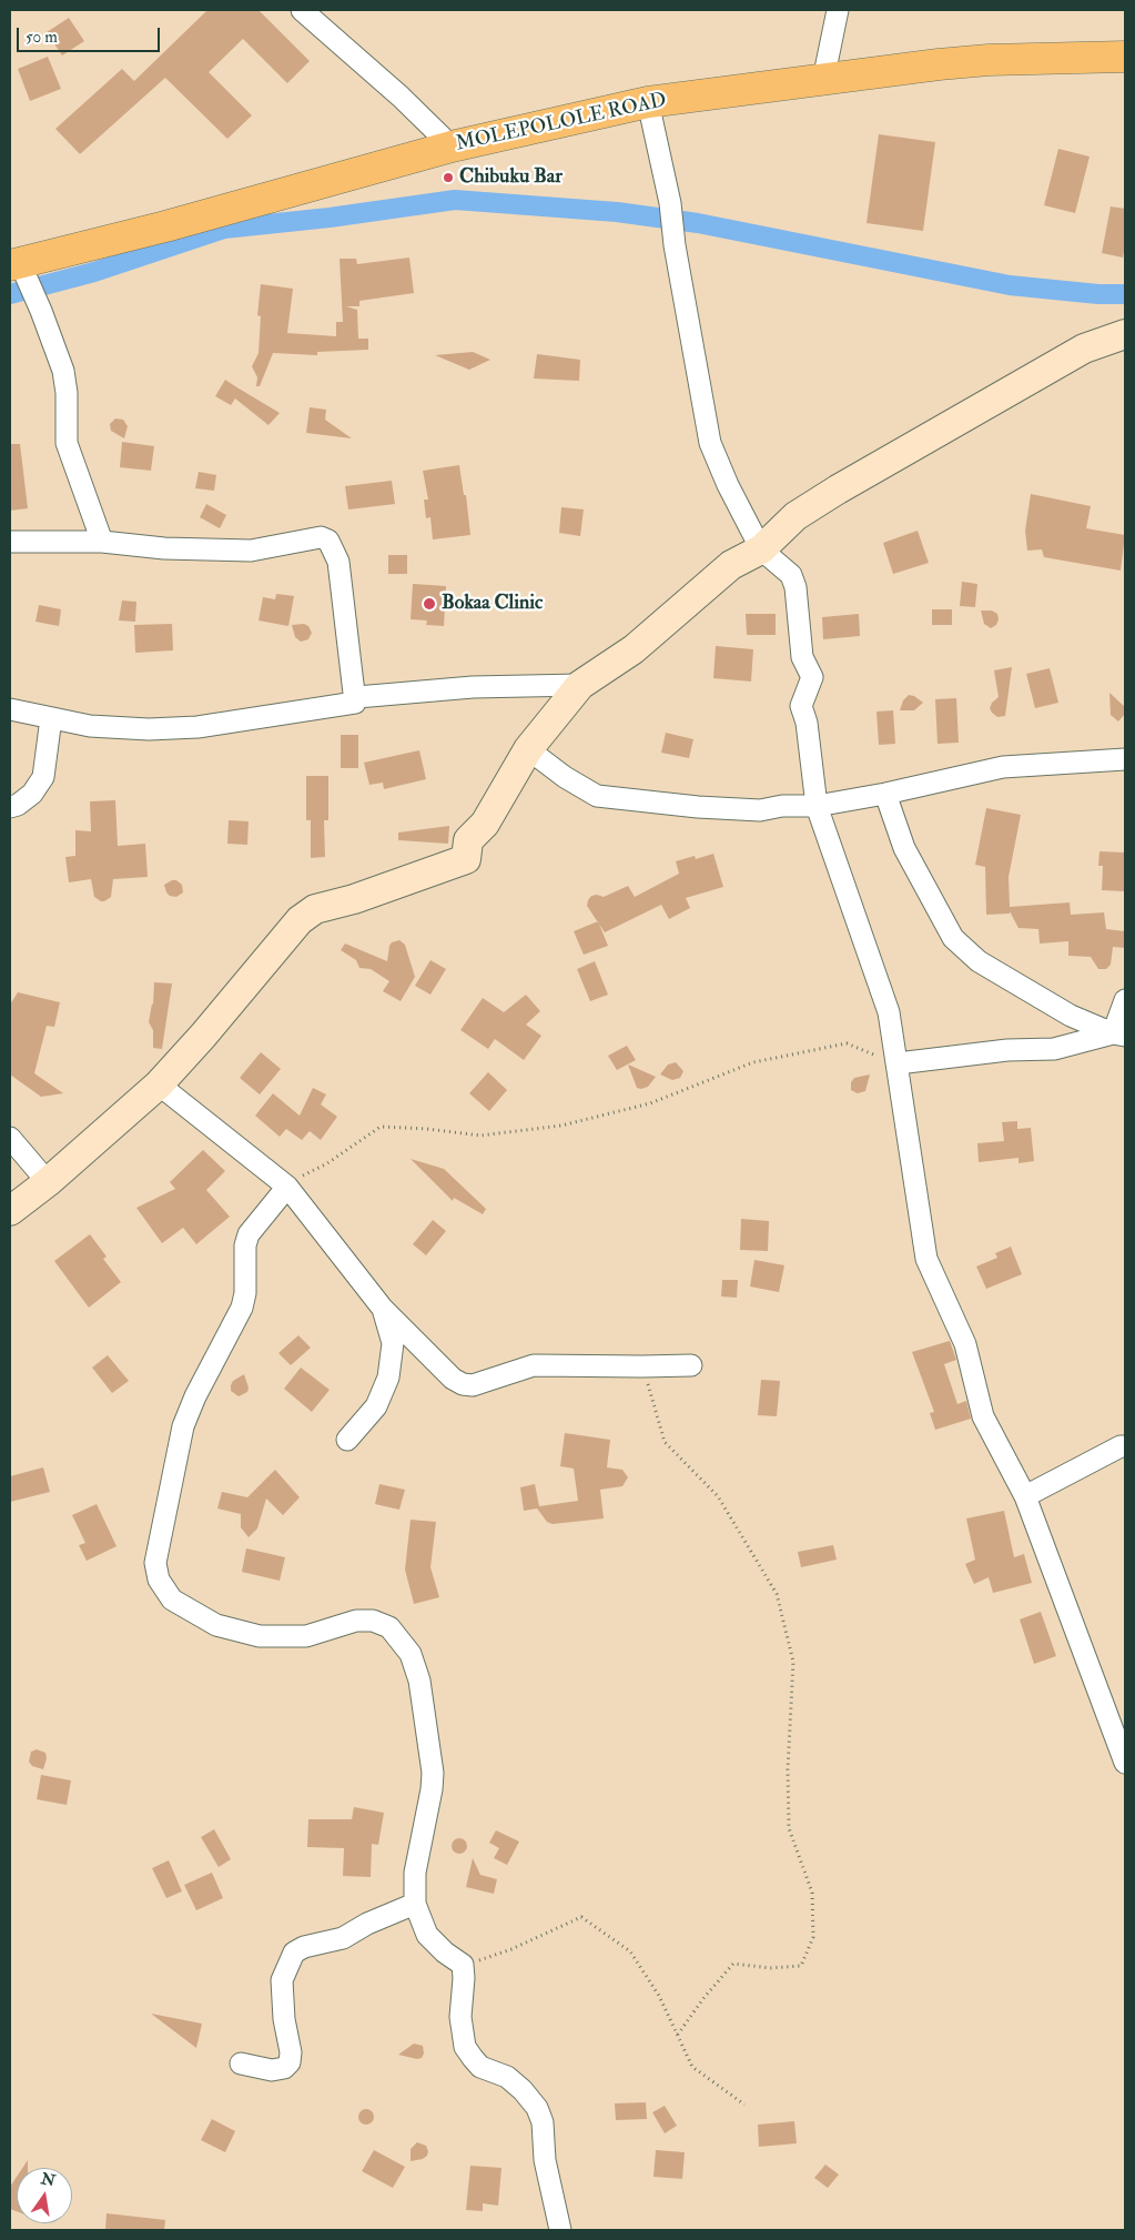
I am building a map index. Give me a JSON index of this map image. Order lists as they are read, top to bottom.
{
  "streets": {
    "main road": ["MOLEPOLOLE ROAD"]
  },
  "places": ["Chibuku Bar", "Bokaa Clinic"],
  "scale_bar": "50 m",
  "north": "top"
}
